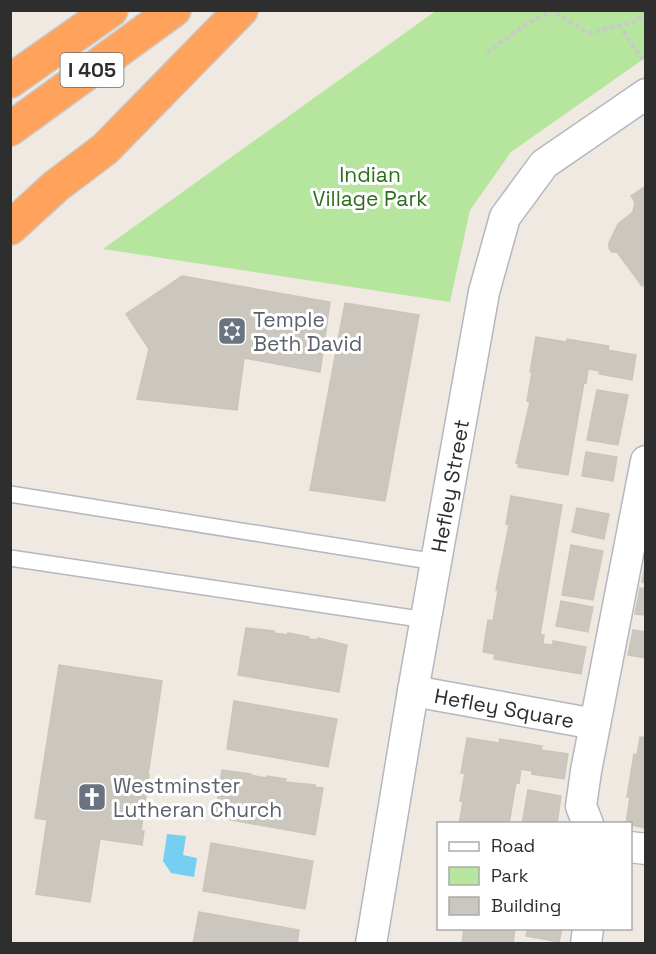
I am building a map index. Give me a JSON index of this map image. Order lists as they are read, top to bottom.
{
  "streets": {
    "highway": ["I 405"],
    "street": ["Hefley Street", "Hefley Square"]
  },
  "crossings": [
    ["Hefley Street", "Hefley Square"]
  ],
  "parks": ["Indian Village Park"],
  "places": {
    "synagogue": ["Temple Beth David"],
    "church": ["Westminster Lutheran Church"]
  },
  "legend": ["Road", "Park", "Building"]
}
